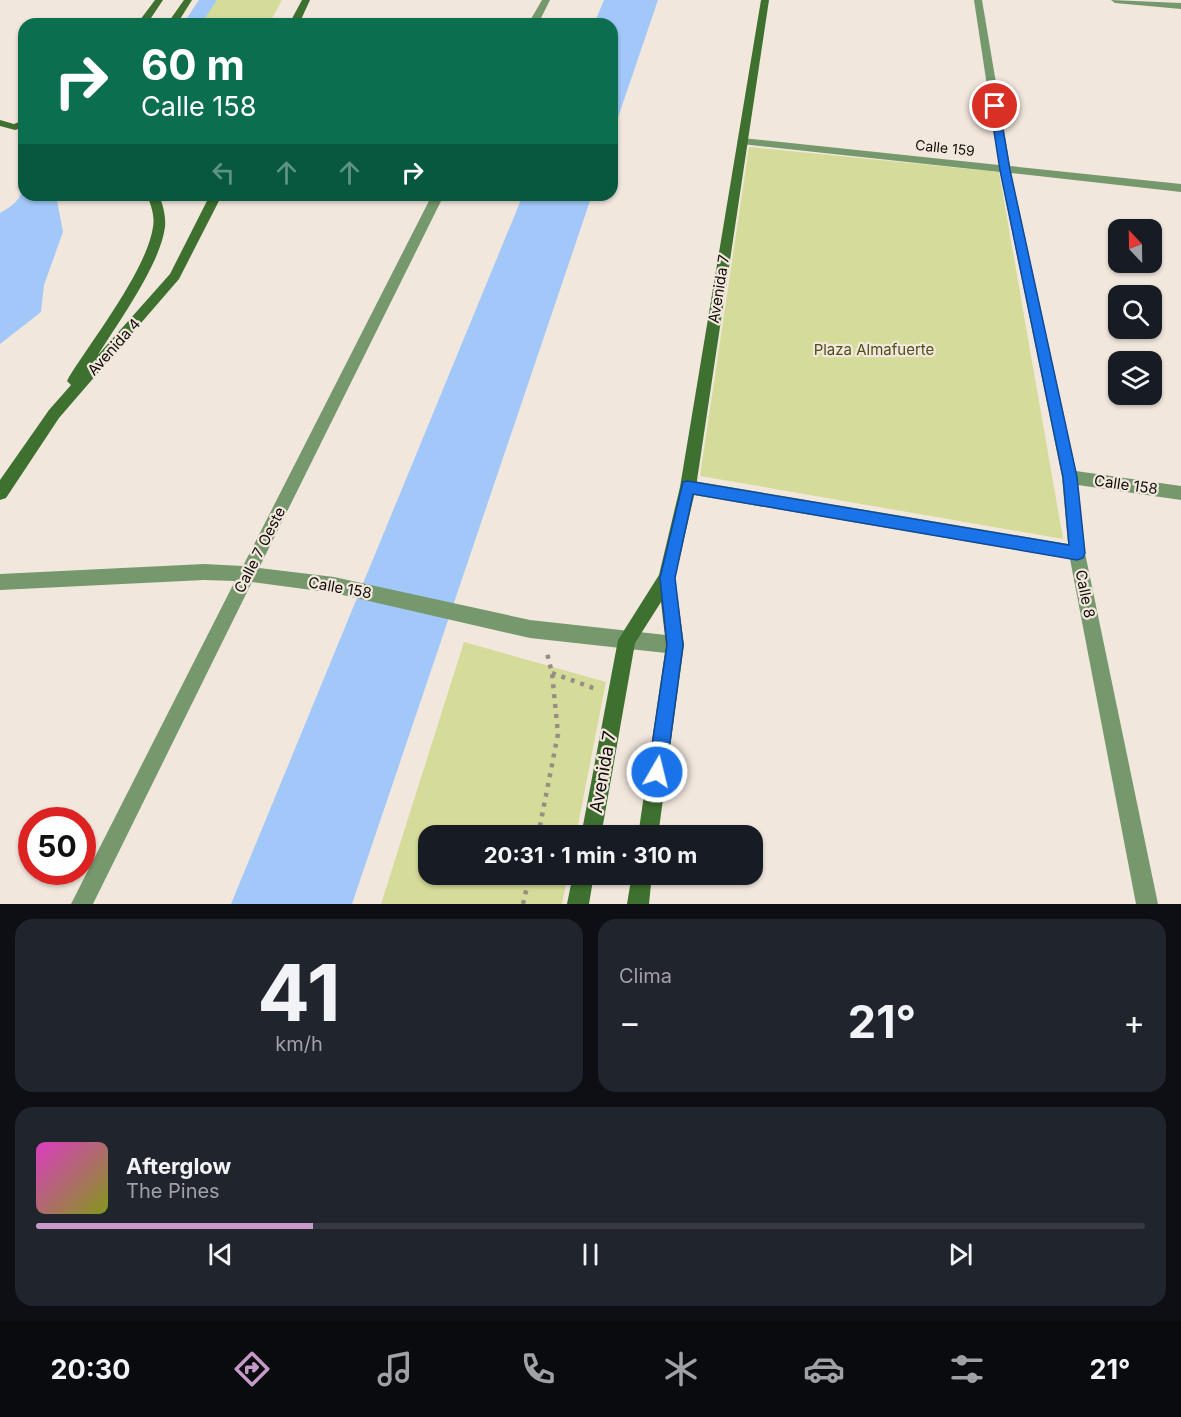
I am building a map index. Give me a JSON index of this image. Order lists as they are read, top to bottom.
{
  "streets": {
    "main road": ["Avenida 7", "Avenida 4"],
    "street": [
      "Calle 159",
      "Calle 158",
      "Calle 7 Oeste",
      "Calle 8"
    ]
  },
  "crossings": [
    ["Calle 159", "Avenida 7"],
    ["Calle 159", "Calle 8"],
    ["Avenida 7", "Calle 158"],
    ["Calle 158", "Calle 7 Oeste"],
    ["Calle 158", "Calle 8"]
  ],
  "parks": ["Plaza Almafuerte"],
  "north": "top",
  "page": {
    "turn": ["60 m", "Calle 158"],
    "limit": "50",
    "trip": "20:31 · 1 min · 310 m",
    "tile": [
      ["41", "km/h"],
      "Clima"
    ],
    "heat": ["−", "21°", "+"],
    "song": ["Afterglow", "The Pines"],
    "tabs": ["20:30", "21°"]
  }
}
